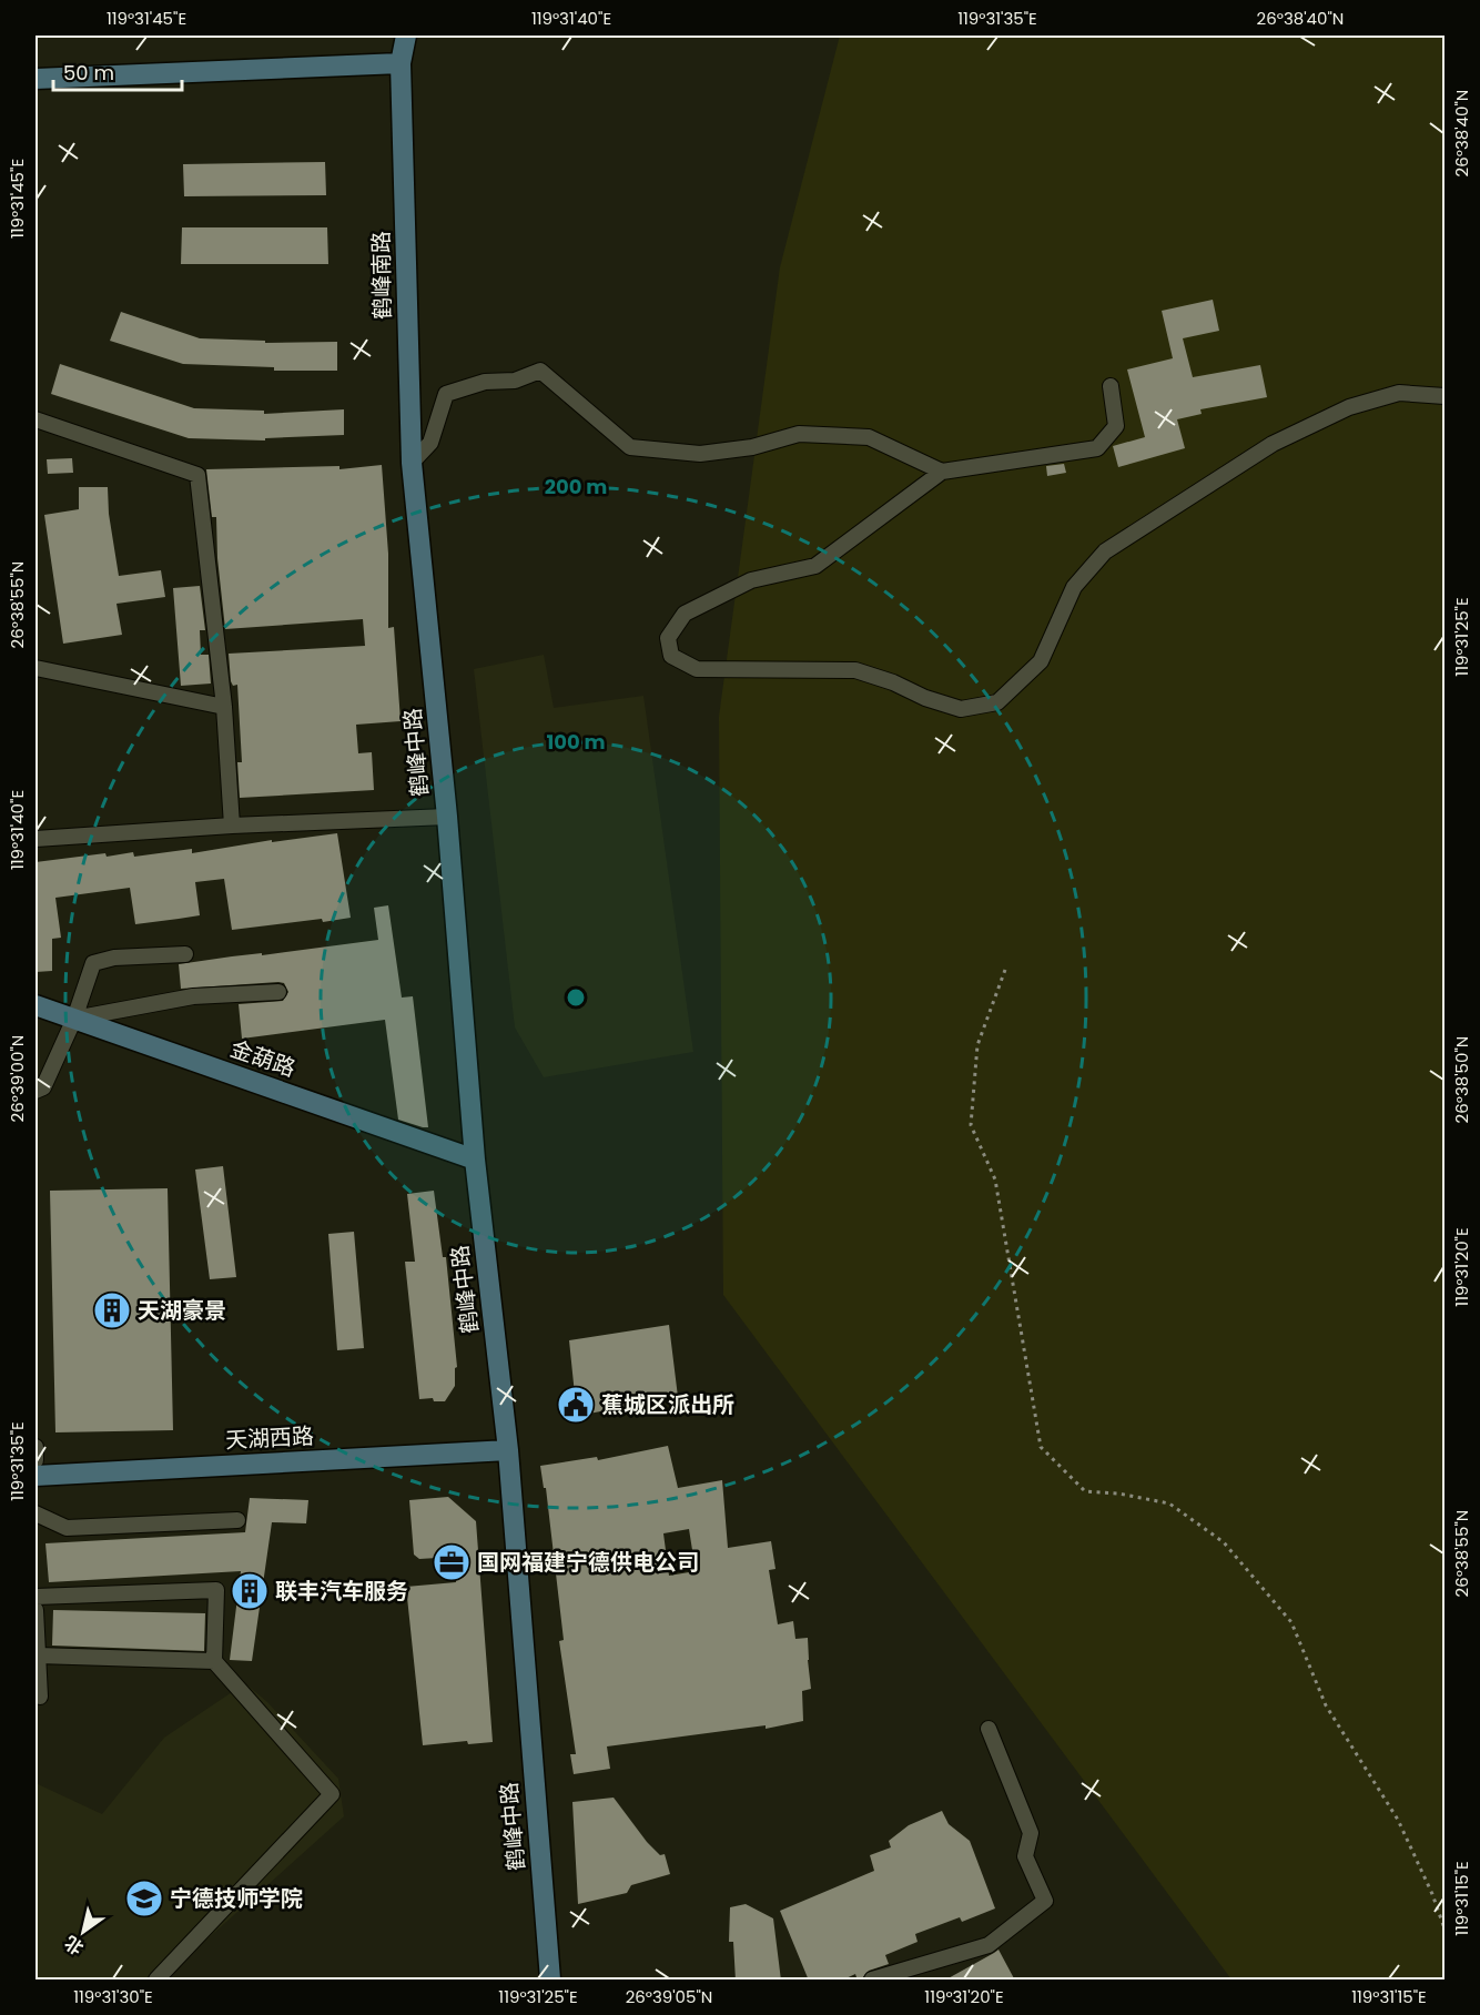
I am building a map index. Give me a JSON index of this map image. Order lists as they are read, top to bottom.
{
  "streets": {
    "street": [
      "鹤峰南路",
      "鹤峰中路",
      "金葫路",
      "天湖西路"
    ]
  },
  "crossings": [
    ["鹤峰南路", "鹤峰中路"],
    ["鹤峰中路", "金葫路"],
    ["鹤峰中路", "天湖西路"]
  ],
  "places": {
    "building": ["天湖豪景", "联丰汽车服务"],
    "public building": ["蕉城区派出所"],
    "office": ["国网福建宁德供电公司"],
    "school or university": ["宁德技师学院"]
  },
  "scale_bar": "50 m",
  "north": "bottom left",
  "coordinates": [
    "119°31'45\"E",
    "119°31'40\"E",
    "119°31'35\"E",
    "26°38'40\"N",
    "26°38'55\"N",
    "119°31'25\"E",
    "26°39'00\"N",
    "26°38'50\"N",
    "119°31'20\"E",
    "119°31'15\"E",
    "119°31'30\"E",
    "26°39'05\"N"
  ],
  "rings": ["200 m", "100 m"]
}
